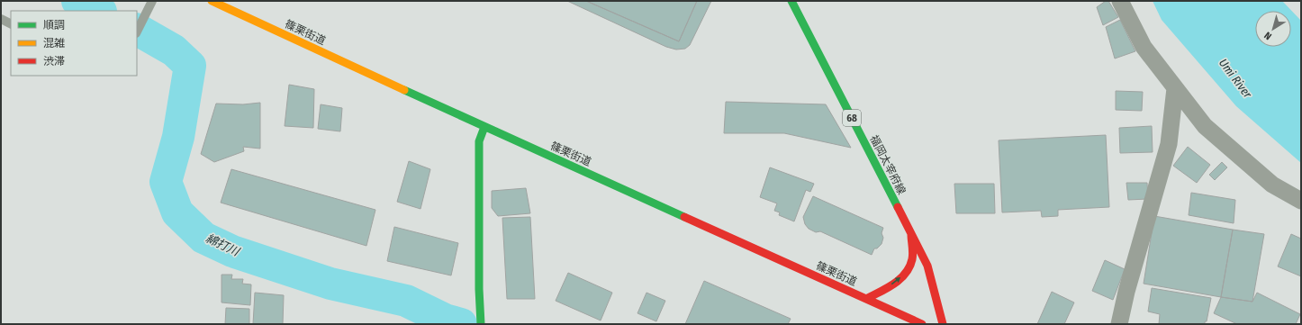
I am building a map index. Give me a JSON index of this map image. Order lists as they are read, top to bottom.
{
  "streets": {
    "main road": ["篠栗街道", "68", "福岡太宰府線"]
  },
  "water": ["Umi River", "綿打川"],
  "legend": ["順調", "混雑", "渋滞"],
  "north": "bottom left"
}
